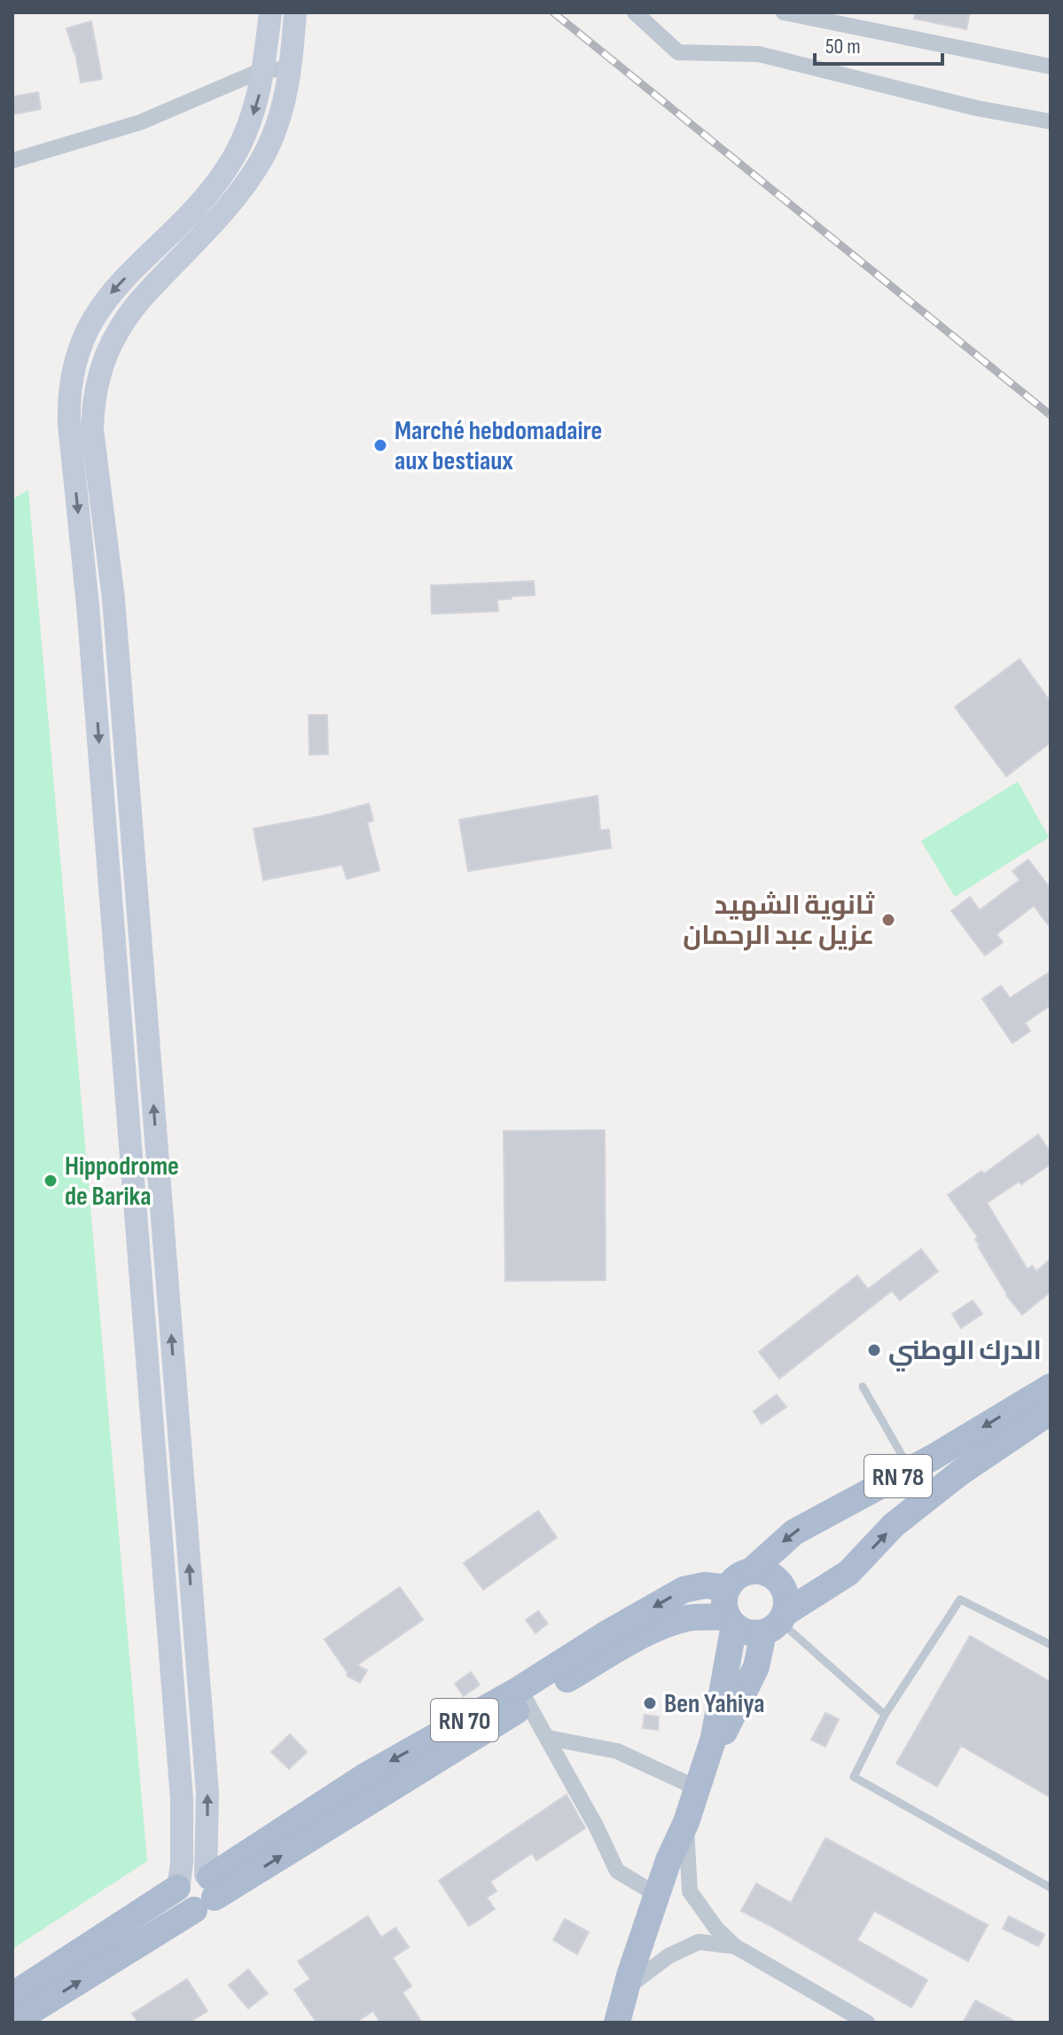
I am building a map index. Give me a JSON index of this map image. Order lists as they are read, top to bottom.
{
  "streets": {
    "main road": ["RN 78", "RN 70"]
  },
  "crossings": [
    ["RN 78", "RN 70"]
  ],
  "places": [
    "Marché hebdomadaire aux bestiaux",
    "ثانوية الشهيد عزيل عبد الرحمان",
    "Hippodrome de Barika",
    "الدرك الوطني",
    "Ben Yahiya"
  ],
  "scale_bar": "50 m"
}
